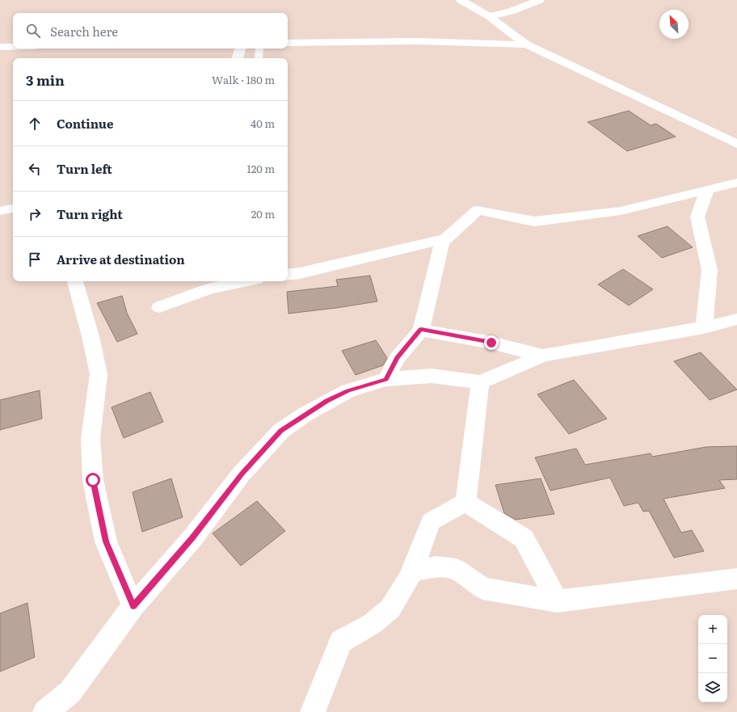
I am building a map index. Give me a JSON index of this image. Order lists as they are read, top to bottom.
{
  "north": "top left",
  "page": {
    "search": "Search here",
    "heading": ["3 min", "Walk · 180 m"],
    "list": [
      ["Continue", "40 m"],
      ["Turn left", "120 m"],
      ["Turn right", "20 m"],
      "Arrive at destination"
    ],
    "map_buttons": ["+", "−"]
  }
}
